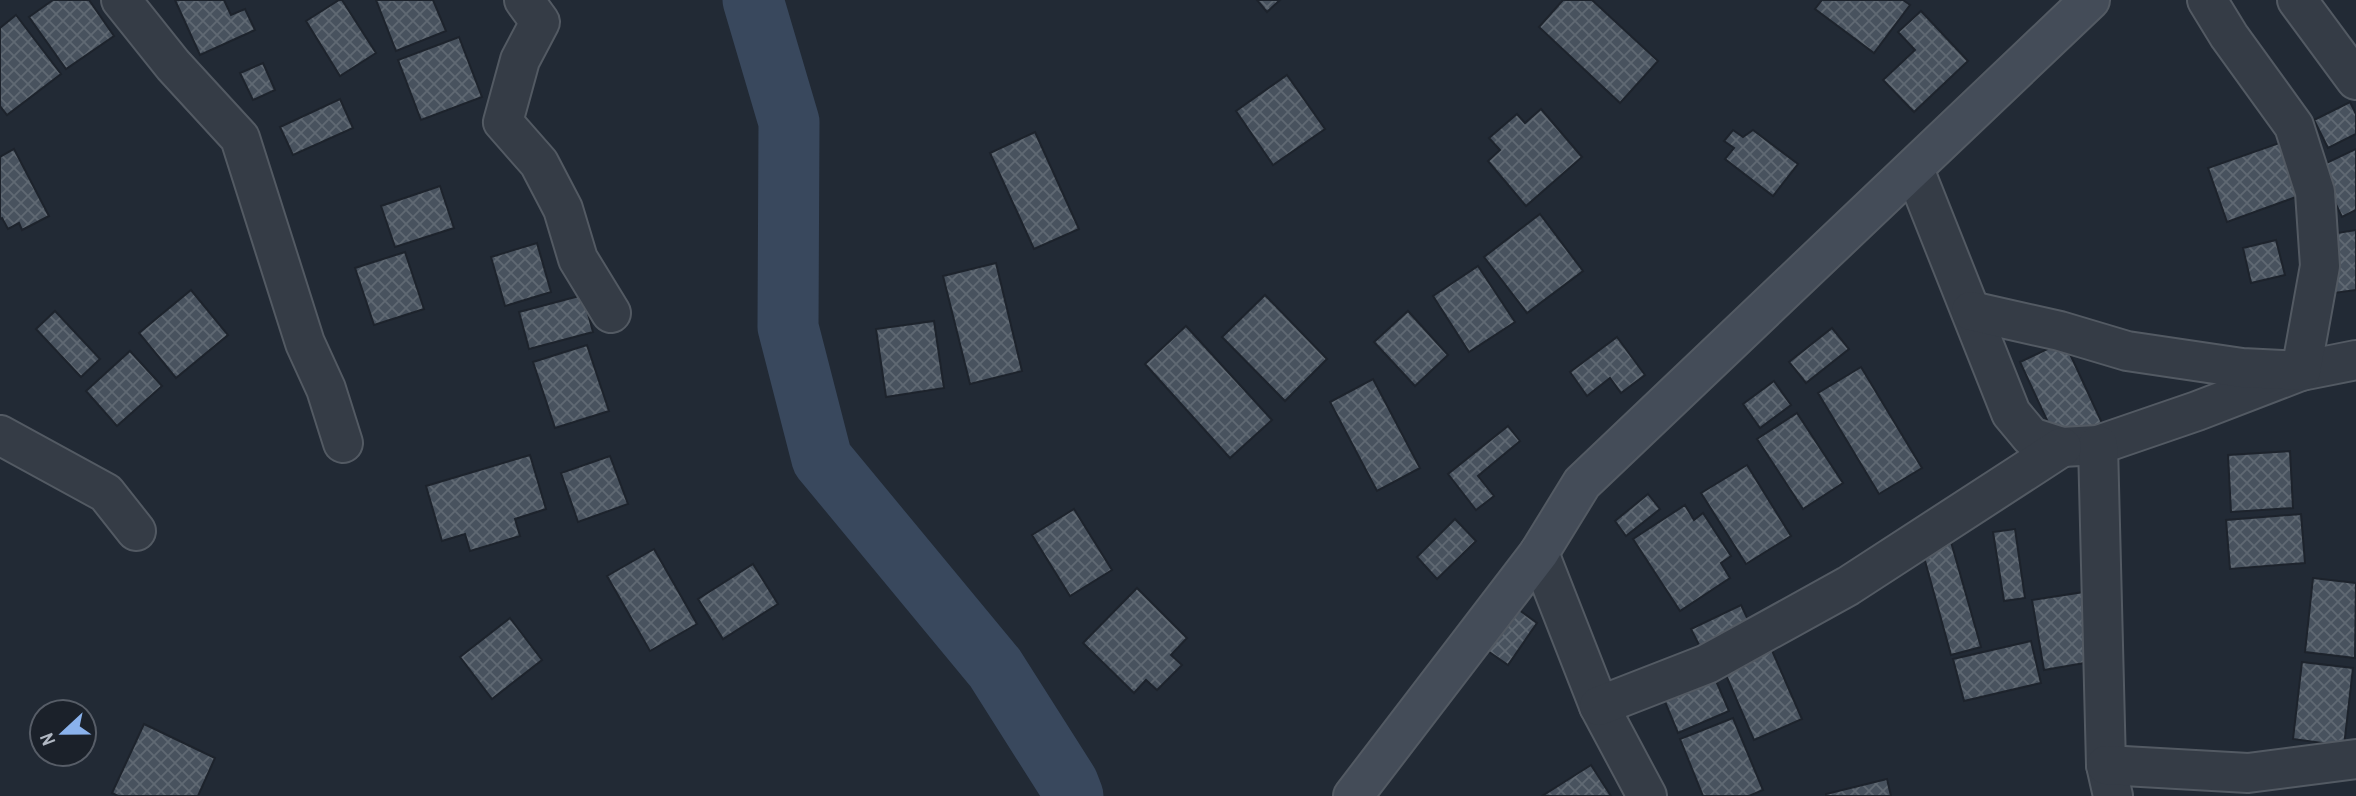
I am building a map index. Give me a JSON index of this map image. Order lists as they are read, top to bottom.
{
  "north": "left"
}
